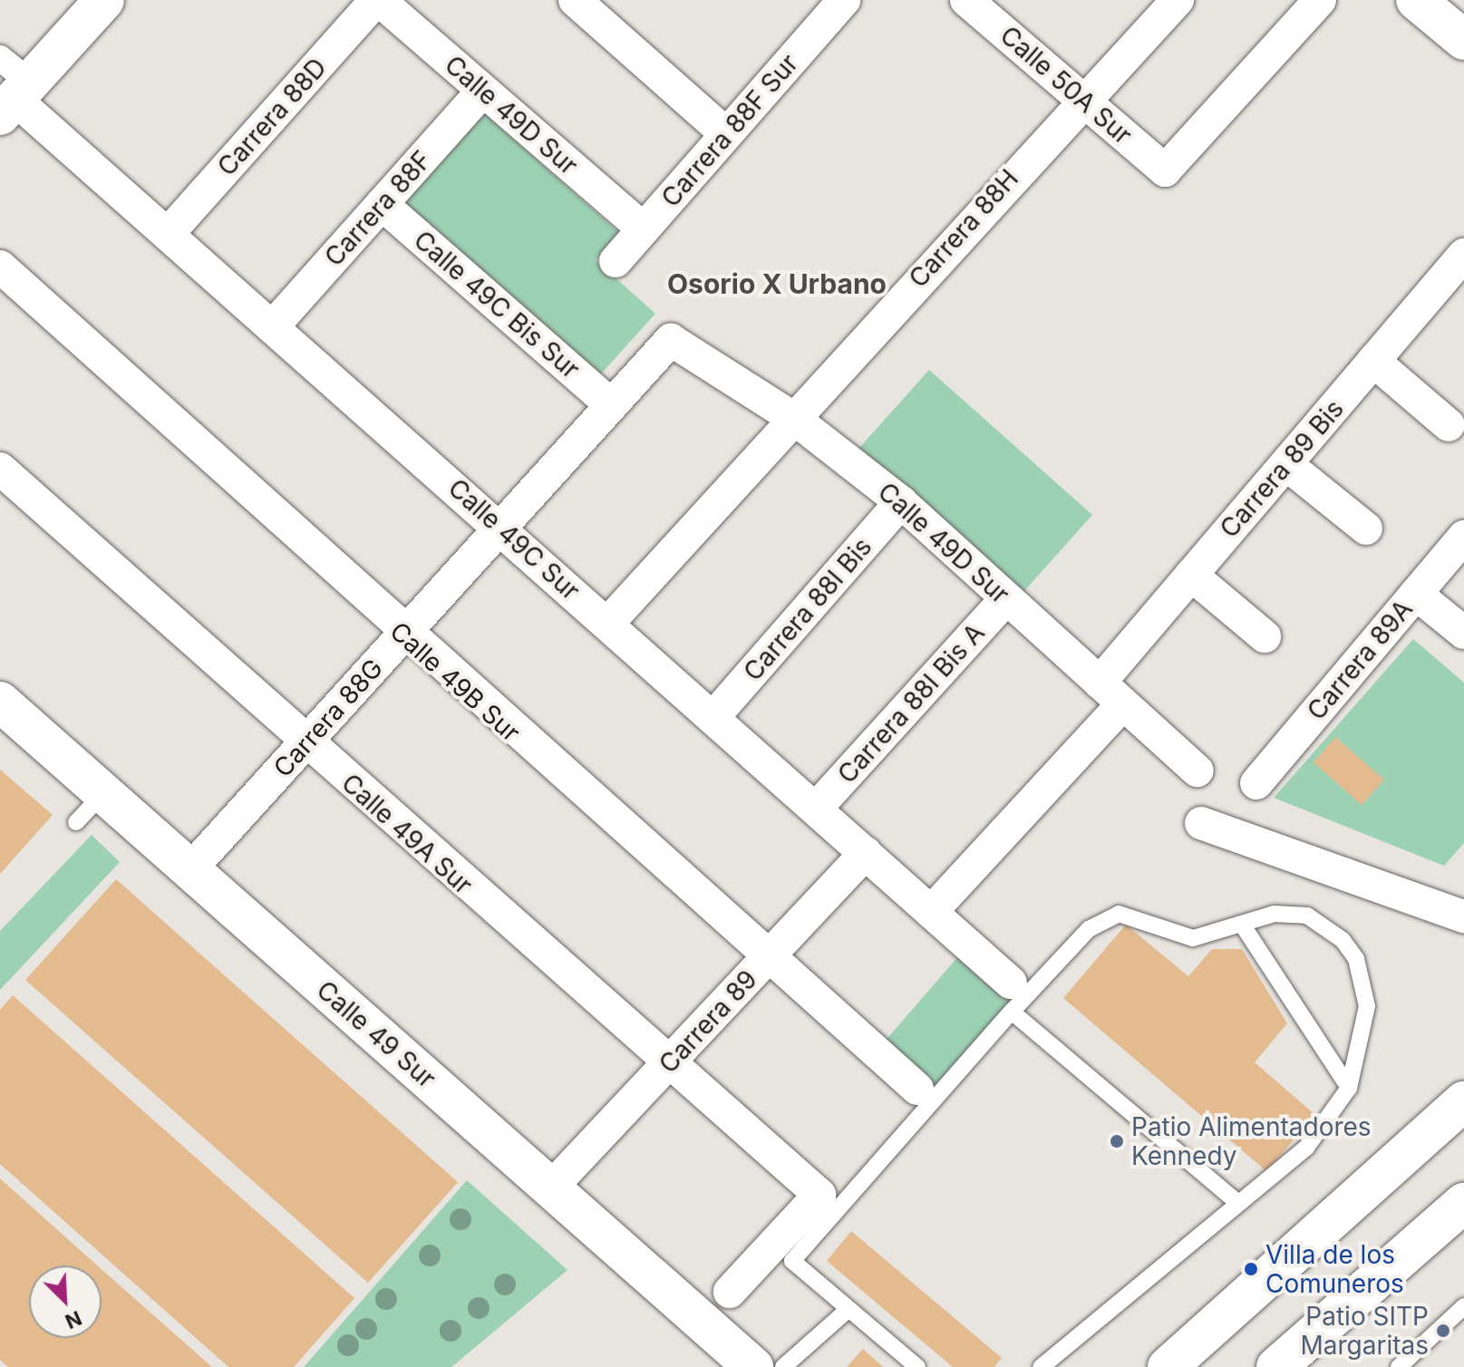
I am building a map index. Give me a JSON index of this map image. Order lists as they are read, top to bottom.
{
  "streets": {
    "street": [
      "Calle 50A Sur",
      "Calle 49D Sur",
      "Carrera 88D",
      "Carrera 88F Sur",
      "Carrera 88F",
      "Carrera 88H",
      "Calle 49C Bis Sur",
      "Carrera 89 Bis",
      "Calle 49C Sur",
      "Carrera 88I Bis",
      "Carrera 89A",
      "Calle 49B Sur",
      "Carrera 88I Bis A",
      "Carrera 88G",
      "Calle 49A Sur",
      "Carrera 89",
      "Calle 49 Sur"
    ]
  },
  "crossings": [
    ["Calle 50A Sur", "Carrera 88H"],
    ["Calle 49D Sur", "Carrera 88D"],
    ["Calle 49D Sur", "Carrera 88F Sur"],
    ["Calle 49D Sur", "Carrera 88F"],
    ["Calle 49D Sur", "Carrera 88H"],
    ["Calle 49D Sur", "Carrera 89 Bis"],
    ["Calle 49D Sur", "Carrera 88I Bis"],
    ["Calle 49D Sur", "Carrera 88I Bis A"],
    ["Calle 49D Sur", "Carrera 88G"],
    ["Carrera 88D", "Calle 49C Sur"],
    ["Carrera 88F", "Calle 49C Bis Sur"],
    ["Carrera 88F", "Calle 49C Sur"],
    ["Carrera 88H", "Calle 49C Sur"],
    ["Calle 49C Bis Sur", "Carrera 88G"],
    ["Carrera 89 Bis", "Calle 49C Sur"],
    ["Calle 49C Sur", "Carrera 88I Bis"],
    ["Calle 49C Sur", "Carrera 88I Bis A"],
    ["Calle 49C Sur", "Carrera 88G"],
    ["Calle 49C Sur", "Carrera 89"],
    ["Calle 49B Sur", "Carrera 88G"],
    ["Calle 49B Sur", "Carrera 89"],
    ["Carrera 88G", "Calle 49A Sur"],
    ["Carrera 88G", "Calle 49 Sur"],
    ["Calle 49A Sur", "Carrera 89"],
    ["Carrera 89", "Calle 49 Sur"]
  ],
  "districts": ["Osorio X Urbano"],
  "places": ["Patio Alimentadores Kennedy", "Villa de los Comuneros", "Patio SITP Margaritas"],
  "north": "bottom right"
}
